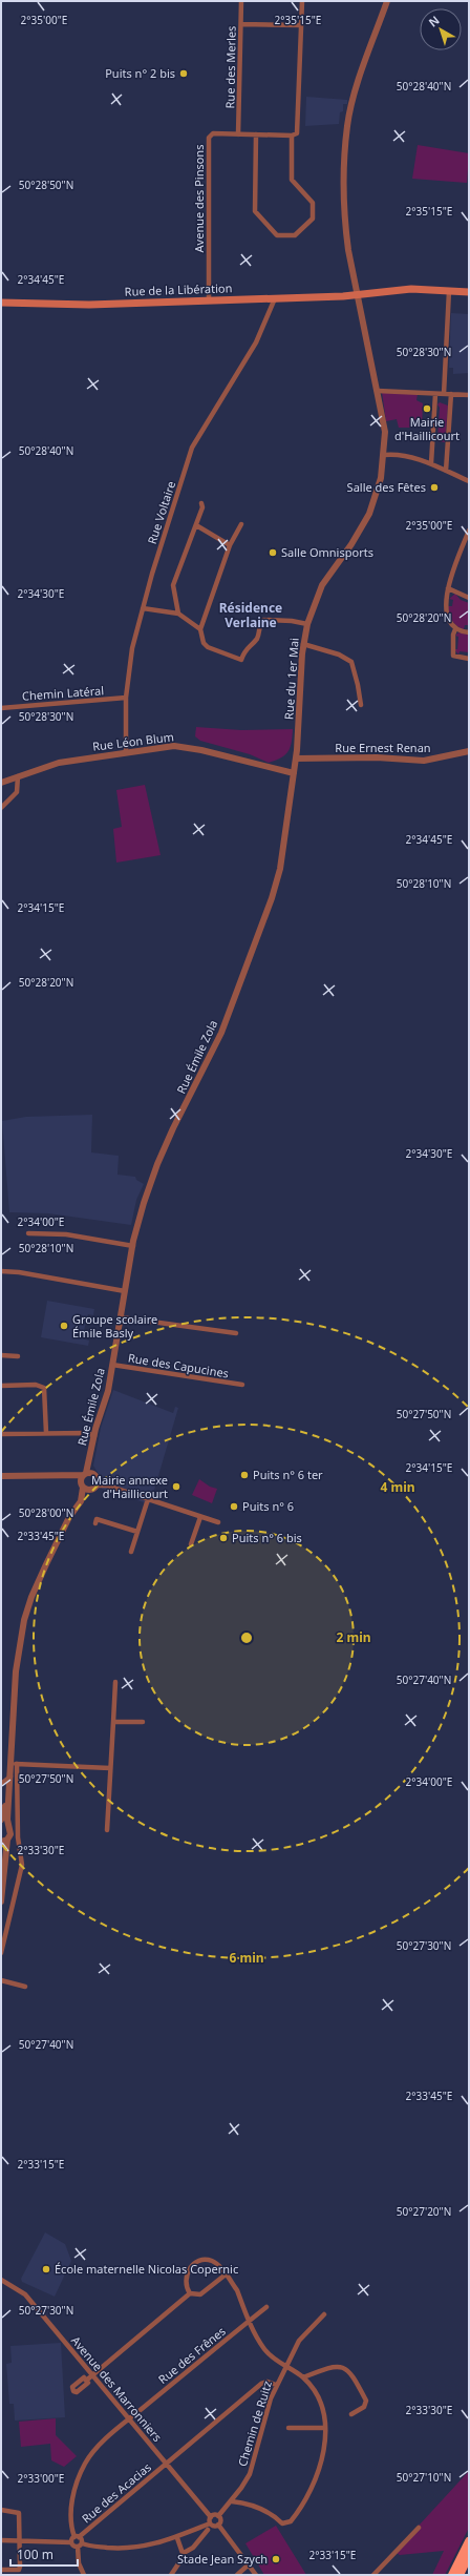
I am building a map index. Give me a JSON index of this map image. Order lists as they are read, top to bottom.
{
  "streets": {
    "main road": ["Rue de la Libération"],
    "street": [
      "Rue des Merles",
      "Avenue des Pinsons",
      "Rue Voltaire",
      "Rue du 1er Mai",
      "Chemin Latéral",
      "Rue Léon Blum",
      "Rue Ernest Renan",
      "Rue Émile Zola",
      "Rue des Capucines",
      "Rue des Frênes",
      "Avenue des Marronniers",
      "Chemin de Ruitz",
      "Rue des Acacias"
    ]
  },
  "crossings": [
    ["Rue des Merles", "Avenue des Pinsons"],
    ["Avenue des Pinsons", "Rue de la Libération"],
    ["Rue de la Libération", "Rue Voltaire"],
    ["Rue de la Libération", "Rue du 1er Mai"],
    ["Rue Voltaire", "Chemin Latéral"],
    ["Rue Voltaire", "Rue Léon Blum"],
    ["Rue du 1er Mai", "Rue Ernest Renan"],
    ["Rue du 1er Mai", "Rue Émile Zola"],
    ["Rue Léon Blum", "Rue Émile Zola"],
    ["Rue Ernest Renan", "Rue Émile Zola"],
    ["Rue Émile Zola", "Rue des Capucines"],
    ["Rue des Frênes", "Avenue des Marronniers"],
    ["Rue des Frênes", "Rue des Acacias"],
    ["Avenue des Marronniers", "Chemin de Ruitz"],
    ["Avenue des Marronniers", "Rue des Acacias"],
    ["Chemin de Ruitz", "Rue des Acacias"]
  ],
  "districts": ["Résidence Verlaine"],
  "places": [
    "Puits n° 2 bis",
    "Mairie d'Haillicourt",
    "Salle des Fêtes",
    "Salle Omnisports",
    "Groupe scolaire Émile Basly",
    "Puits n° 6 ter",
    "Mairie annexe d'Haillicourt",
    "Puits n° 6",
    "Puits n° 6 bis",
    "École maternelle Nicolas Copernic",
    "Stade Jean Szych"
  ],
  "scale_bar": "100 m",
  "north": "top left",
  "coordinates": [
    "2°35'00\"E",
    "2°35'15\"E",
    "50°28'40\"N",
    "50°28'50\"N",
    "2°34'45\"E",
    "50°28'30\"N",
    "2°34'30\"E",
    "50°28'20\"N",
    "50°28'10\"N",
    "2°34'15\"E",
    "2°34'00\"E",
    "50°27'50\"N",
    "50°28'00\"N",
    "2°33'45\"E",
    "50°27'40\"N",
    "2°33'30\"E",
    "50°27'30\"N",
    "2°33'15\"E",
    "50°27'20\"N",
    "50°27'10\"N",
    "2°33'00\"E"
  ],
  "rings": ["4 min", "2 min", "6 min"]
}
